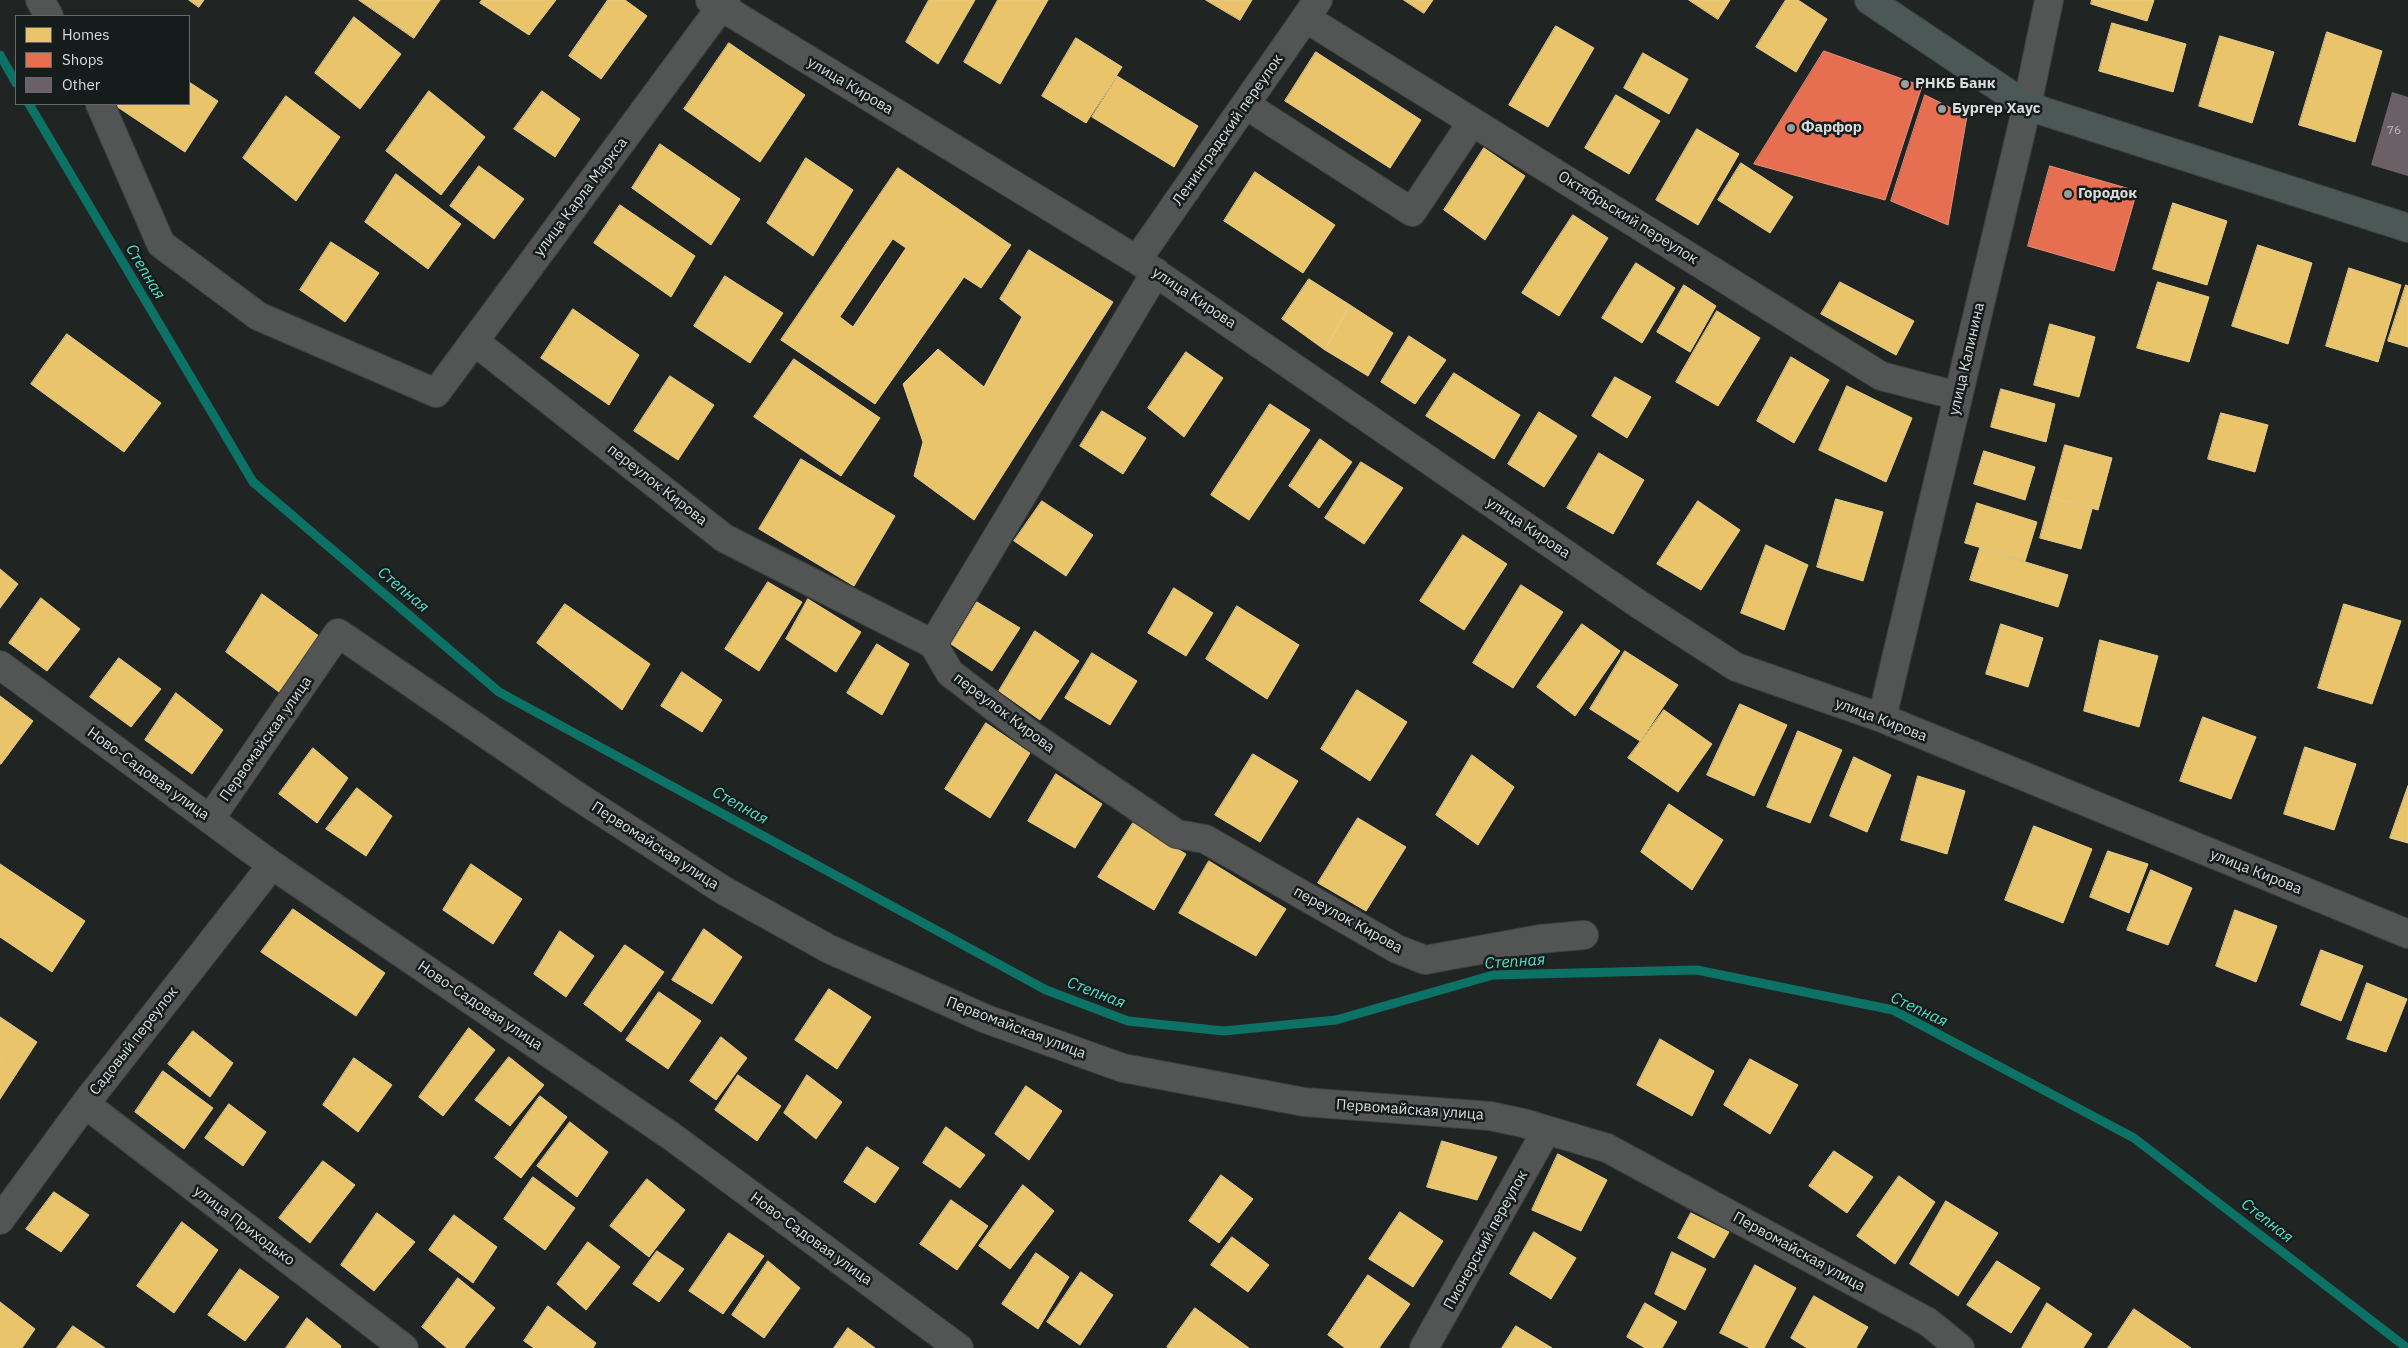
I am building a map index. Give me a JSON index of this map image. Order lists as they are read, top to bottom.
{
  "streets": {
    "street": [
      "улица Кирова",
      "Ленинградский переулок",
      "улица Карла Маркса",
      "Октябрьский переулок",
      "улица Калинина",
      "переулок Кирова",
      "Первомайская улица",
      "Ново-Садовая улица",
      "Садовый переулок",
      "улица Приходько",
      "Пионерский переулок"
    ]
  },
  "crossings": [
    ["улица Кирова", "Ленинградский переулок"],
    ["улица Кирова", "улица Карла Маркса"],
    ["улица Кирова", "улица Калинина"],
    ["Ленинградский переулок", "Октябрьский переулок"],
    ["Ленинградский переулок", "переулок Кирова"],
    ["улица Карла Маркса", "переулок Кирова"],
    ["Октябрьский переулок", "улица Калинина"],
    ["Первомайская улица", "Ново-Садовая улица"],
    ["Первомайская улица", "Пионерский переулок"],
    ["Ново-Садовая улица", "Садовый переулок"],
    ["Садовый переулок", "улица Приходько"]
  ],
  "water": ["Степная"],
  "places": [
    "РНКБ Банк",
    "Бургер Хаус",
    "Фарфор",
    "Городок"
  ],
  "house_numbers": ["76"],
  "legend": ["Homes", "Shops", "Other"]
}
